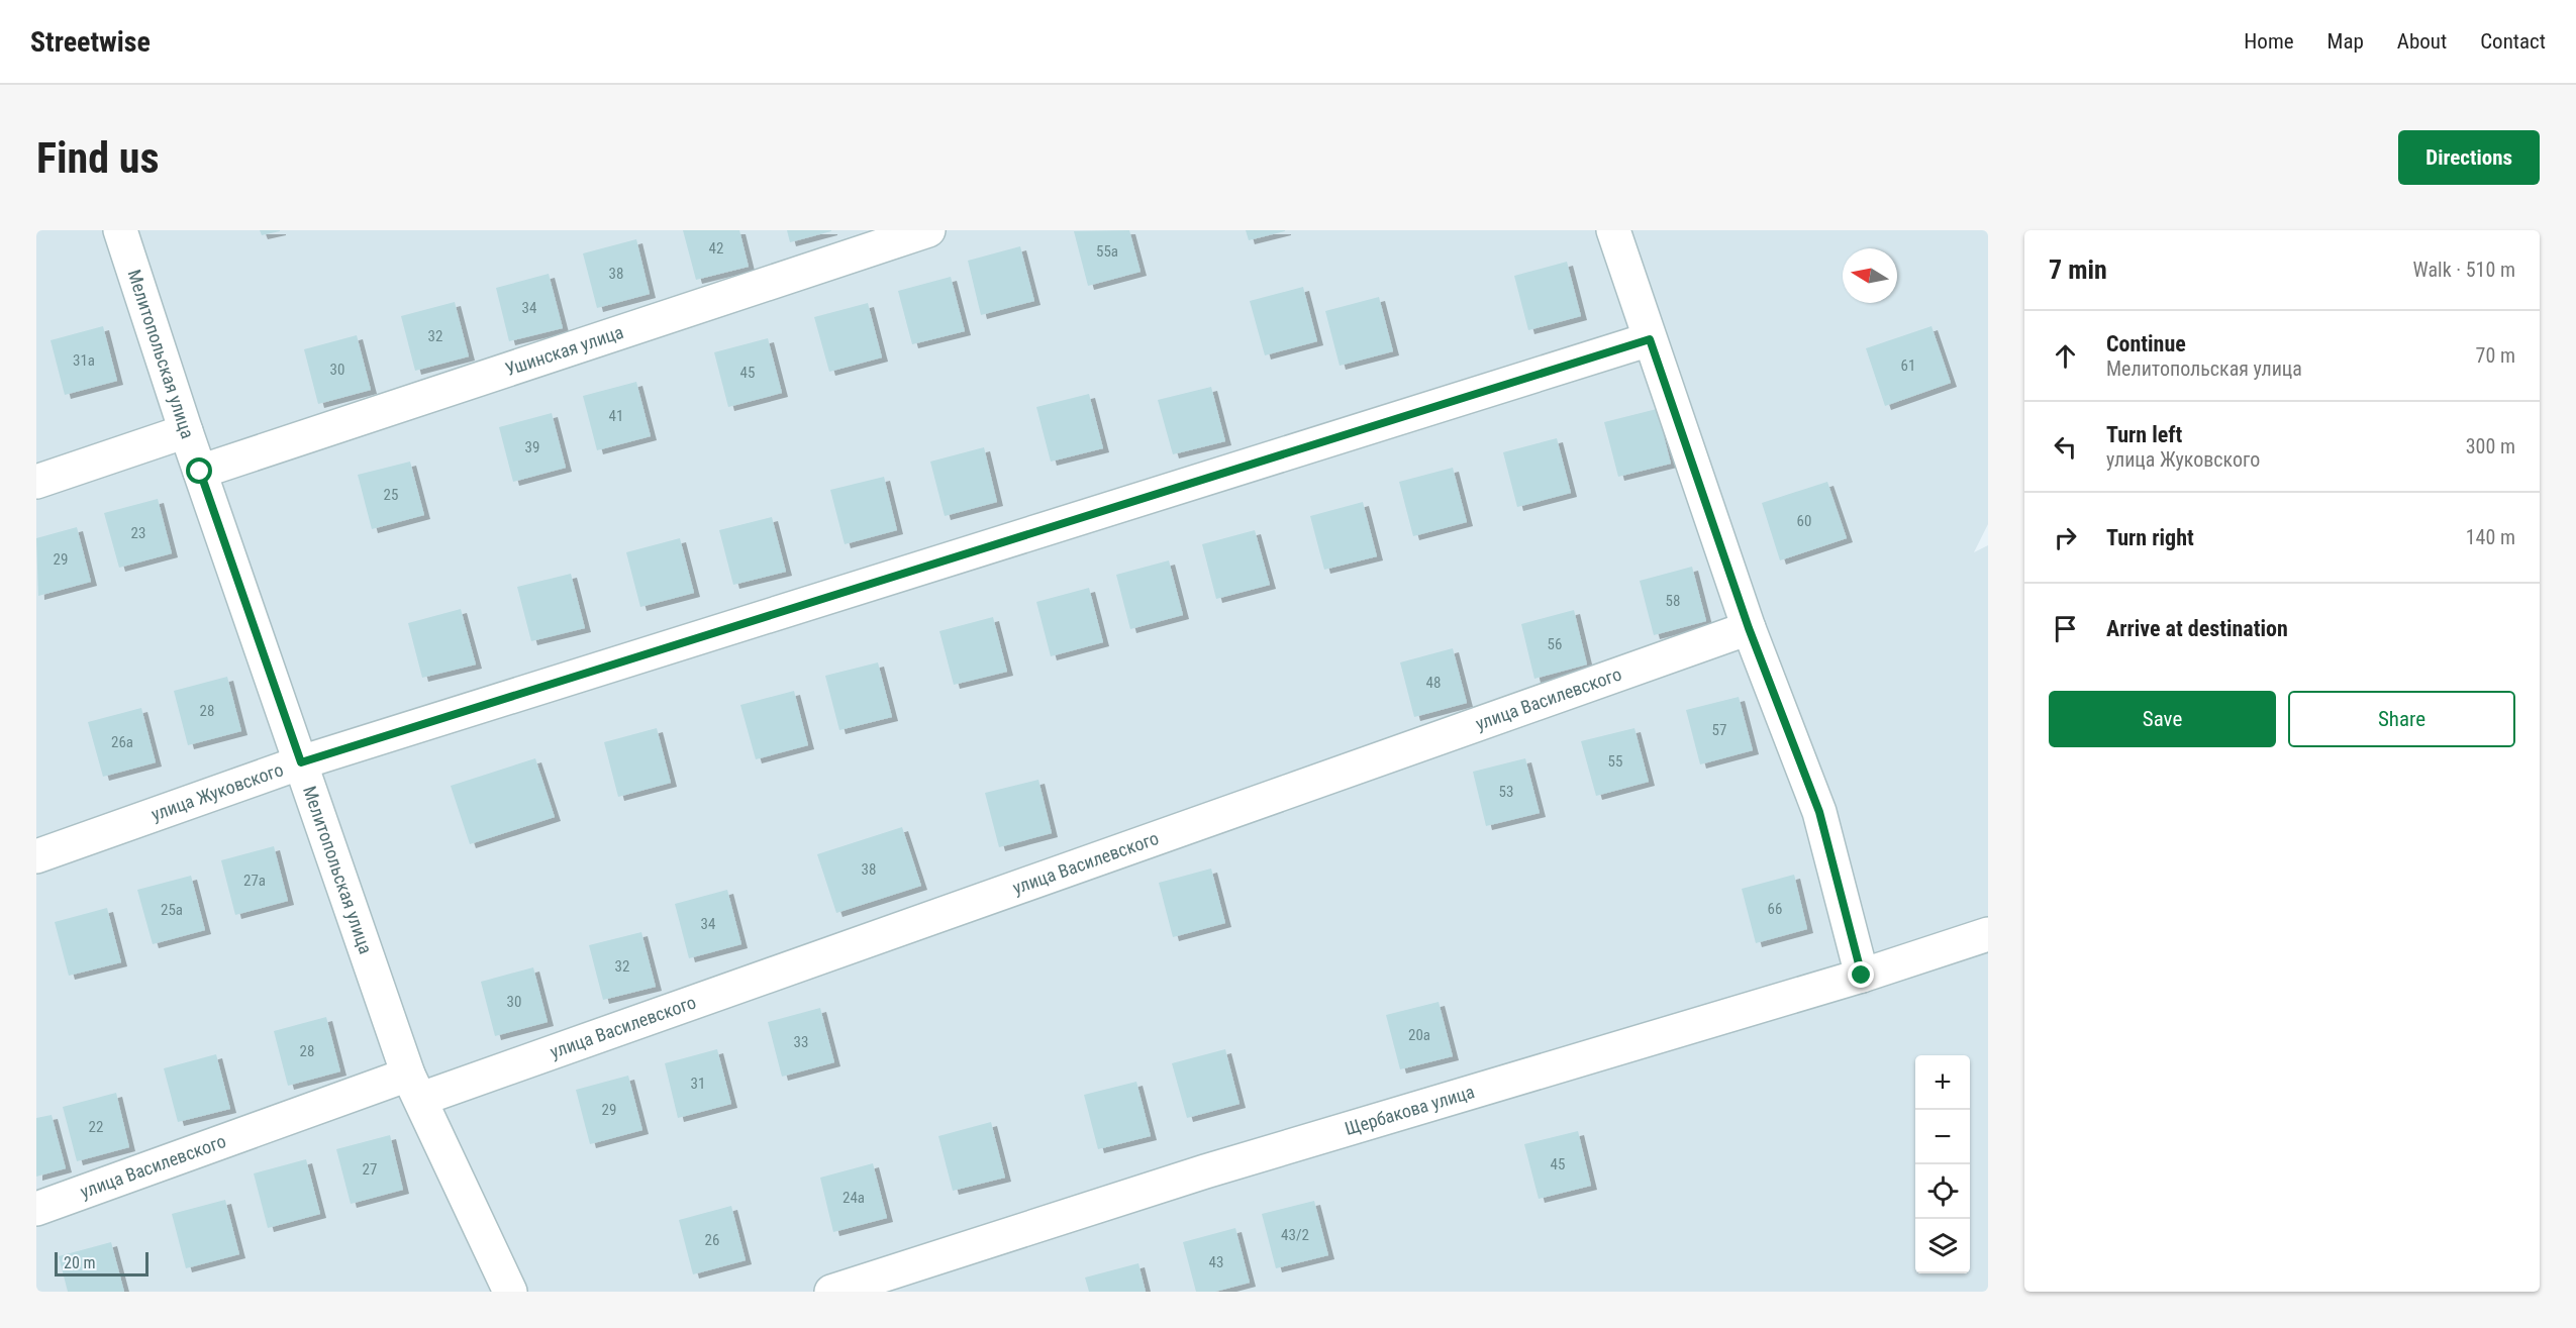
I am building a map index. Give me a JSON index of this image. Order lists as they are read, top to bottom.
{
  "streets": {
    "street": [
      "Ушинская улица",
      "Мелитопольская улица",
      "улица Василевского",
      "улица Жуковского",
      "Щербакова улица"
    ]
  },
  "crossings": [
    ["Ушинская улица", "Мелитопольская улица"],
    ["Мелитопольская улица", "улица Василевского"],
    ["Мелитопольская улица", "улица Жуковского"]
  ],
  "house_numbers": [
    "42",
    "55а",
    "38",
    "34",
    "32",
    "31а",
    "61",
    "30",
    "45",
    "41",
    "39",
    "25",
    "60",
    "23",
    "29",
    "58",
    "56",
    "48",
    "28",
    "57",
    "26а",
    "55",
    "53",
    "38",
    "27а",
    "66",
    "25а",
    "34",
    "32",
    "30",
    "20а",
    "33",
    "28",
    "31",
    "29",
    "22",
    "45",
    "27",
    "24а",
    "43/2",
    "26",
    "43"
  ],
  "scale_bar": "20 m",
  "north": "left",
  "page": {
    "header": "Streetwise",
    "nav": [
      "Home",
      "Map",
      "About",
      "Contact"
    ],
    "buttons": [
      "Directions",
      ["Save", "Share"]
    ],
    "title": "Find us",
    "heading": ["7 min", "Walk · 510 m"],
    "list": [
      ["Continue", "Мелитопольская улица", "70 m"],
      ["Turn left", "улица Жуковского", "300 m"],
      ["Turn right", "140 m"],
      "Arrive at destination"
    ],
    "map_buttons": ["+", "−"],
    "scale": "20 m"
  }
}
